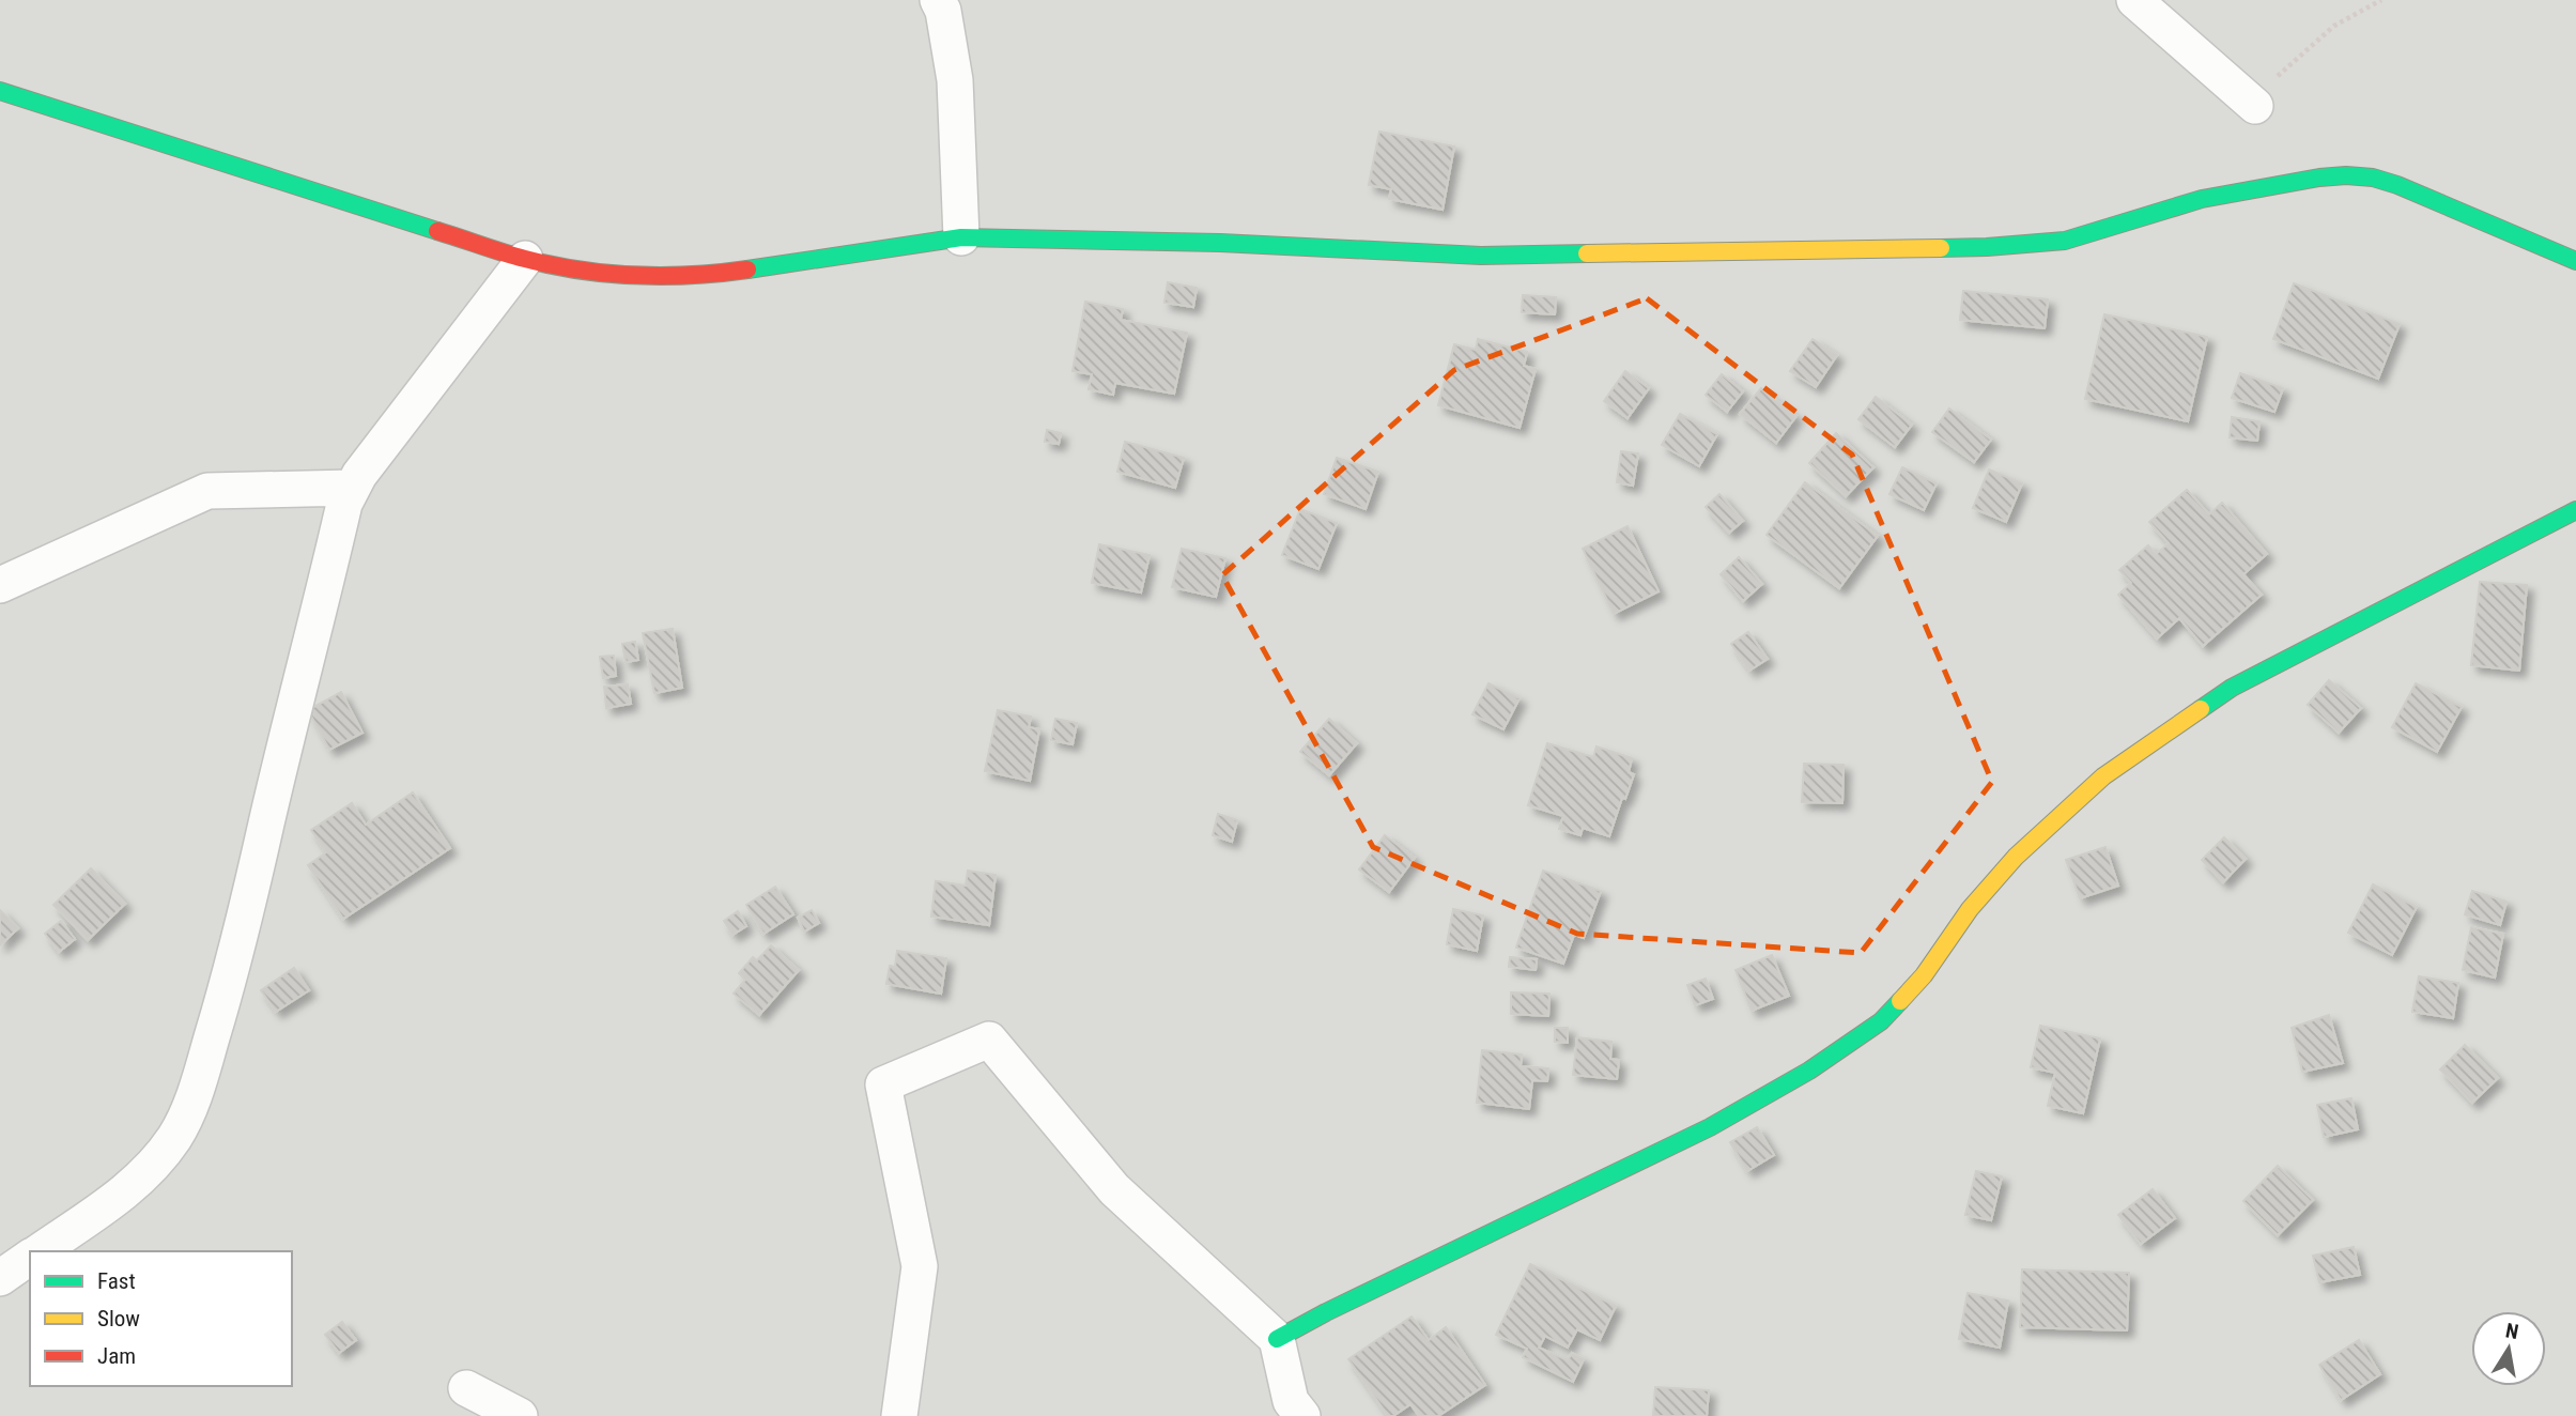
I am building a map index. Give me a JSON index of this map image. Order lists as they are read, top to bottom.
{
  "legend": ["Fast", "Slow", "Jam"],
  "north": "top"
}
